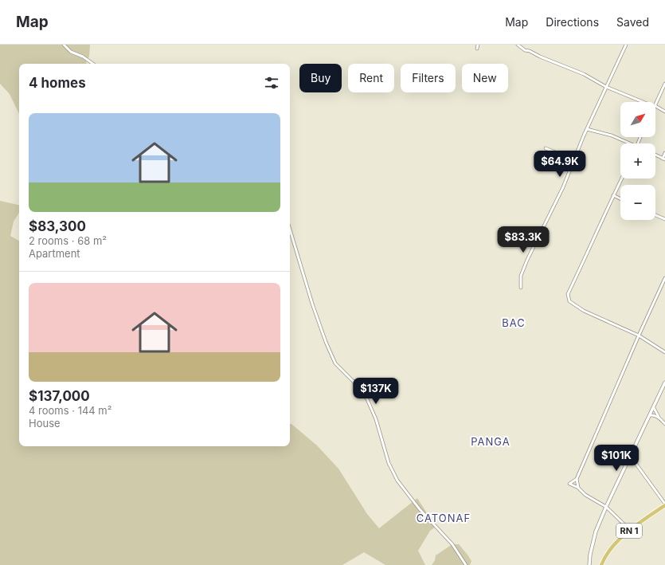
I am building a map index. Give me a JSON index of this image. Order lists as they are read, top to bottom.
{
  "streets": {
    "main road": ["RN 1"]
  },
  "districts": ["BAC", "PANGA", "CATONAF"],
  "north": "top right",
  "page": {
    "header": "Map",
    "nav": ["Map", "Directions", "Saved"],
    "chip": [
      "Buy",
      "Rent",
      "Filters",
      "New"
    ],
    "heading": "4 homes",
    "map_buttons": ["+", "−"],
    "list": [
      {
        "name": "$83,300",
        "note": "2 rooms · 68 m² · Apartment"
      },
      {
        "name": "$137,000",
        "note": "4 rooms · 144 m² · House"
      }
    ],
    "price": [
      "$64.9K",
      "$83.3K",
      "$137K",
      "$101K"
    ]
  }
}
